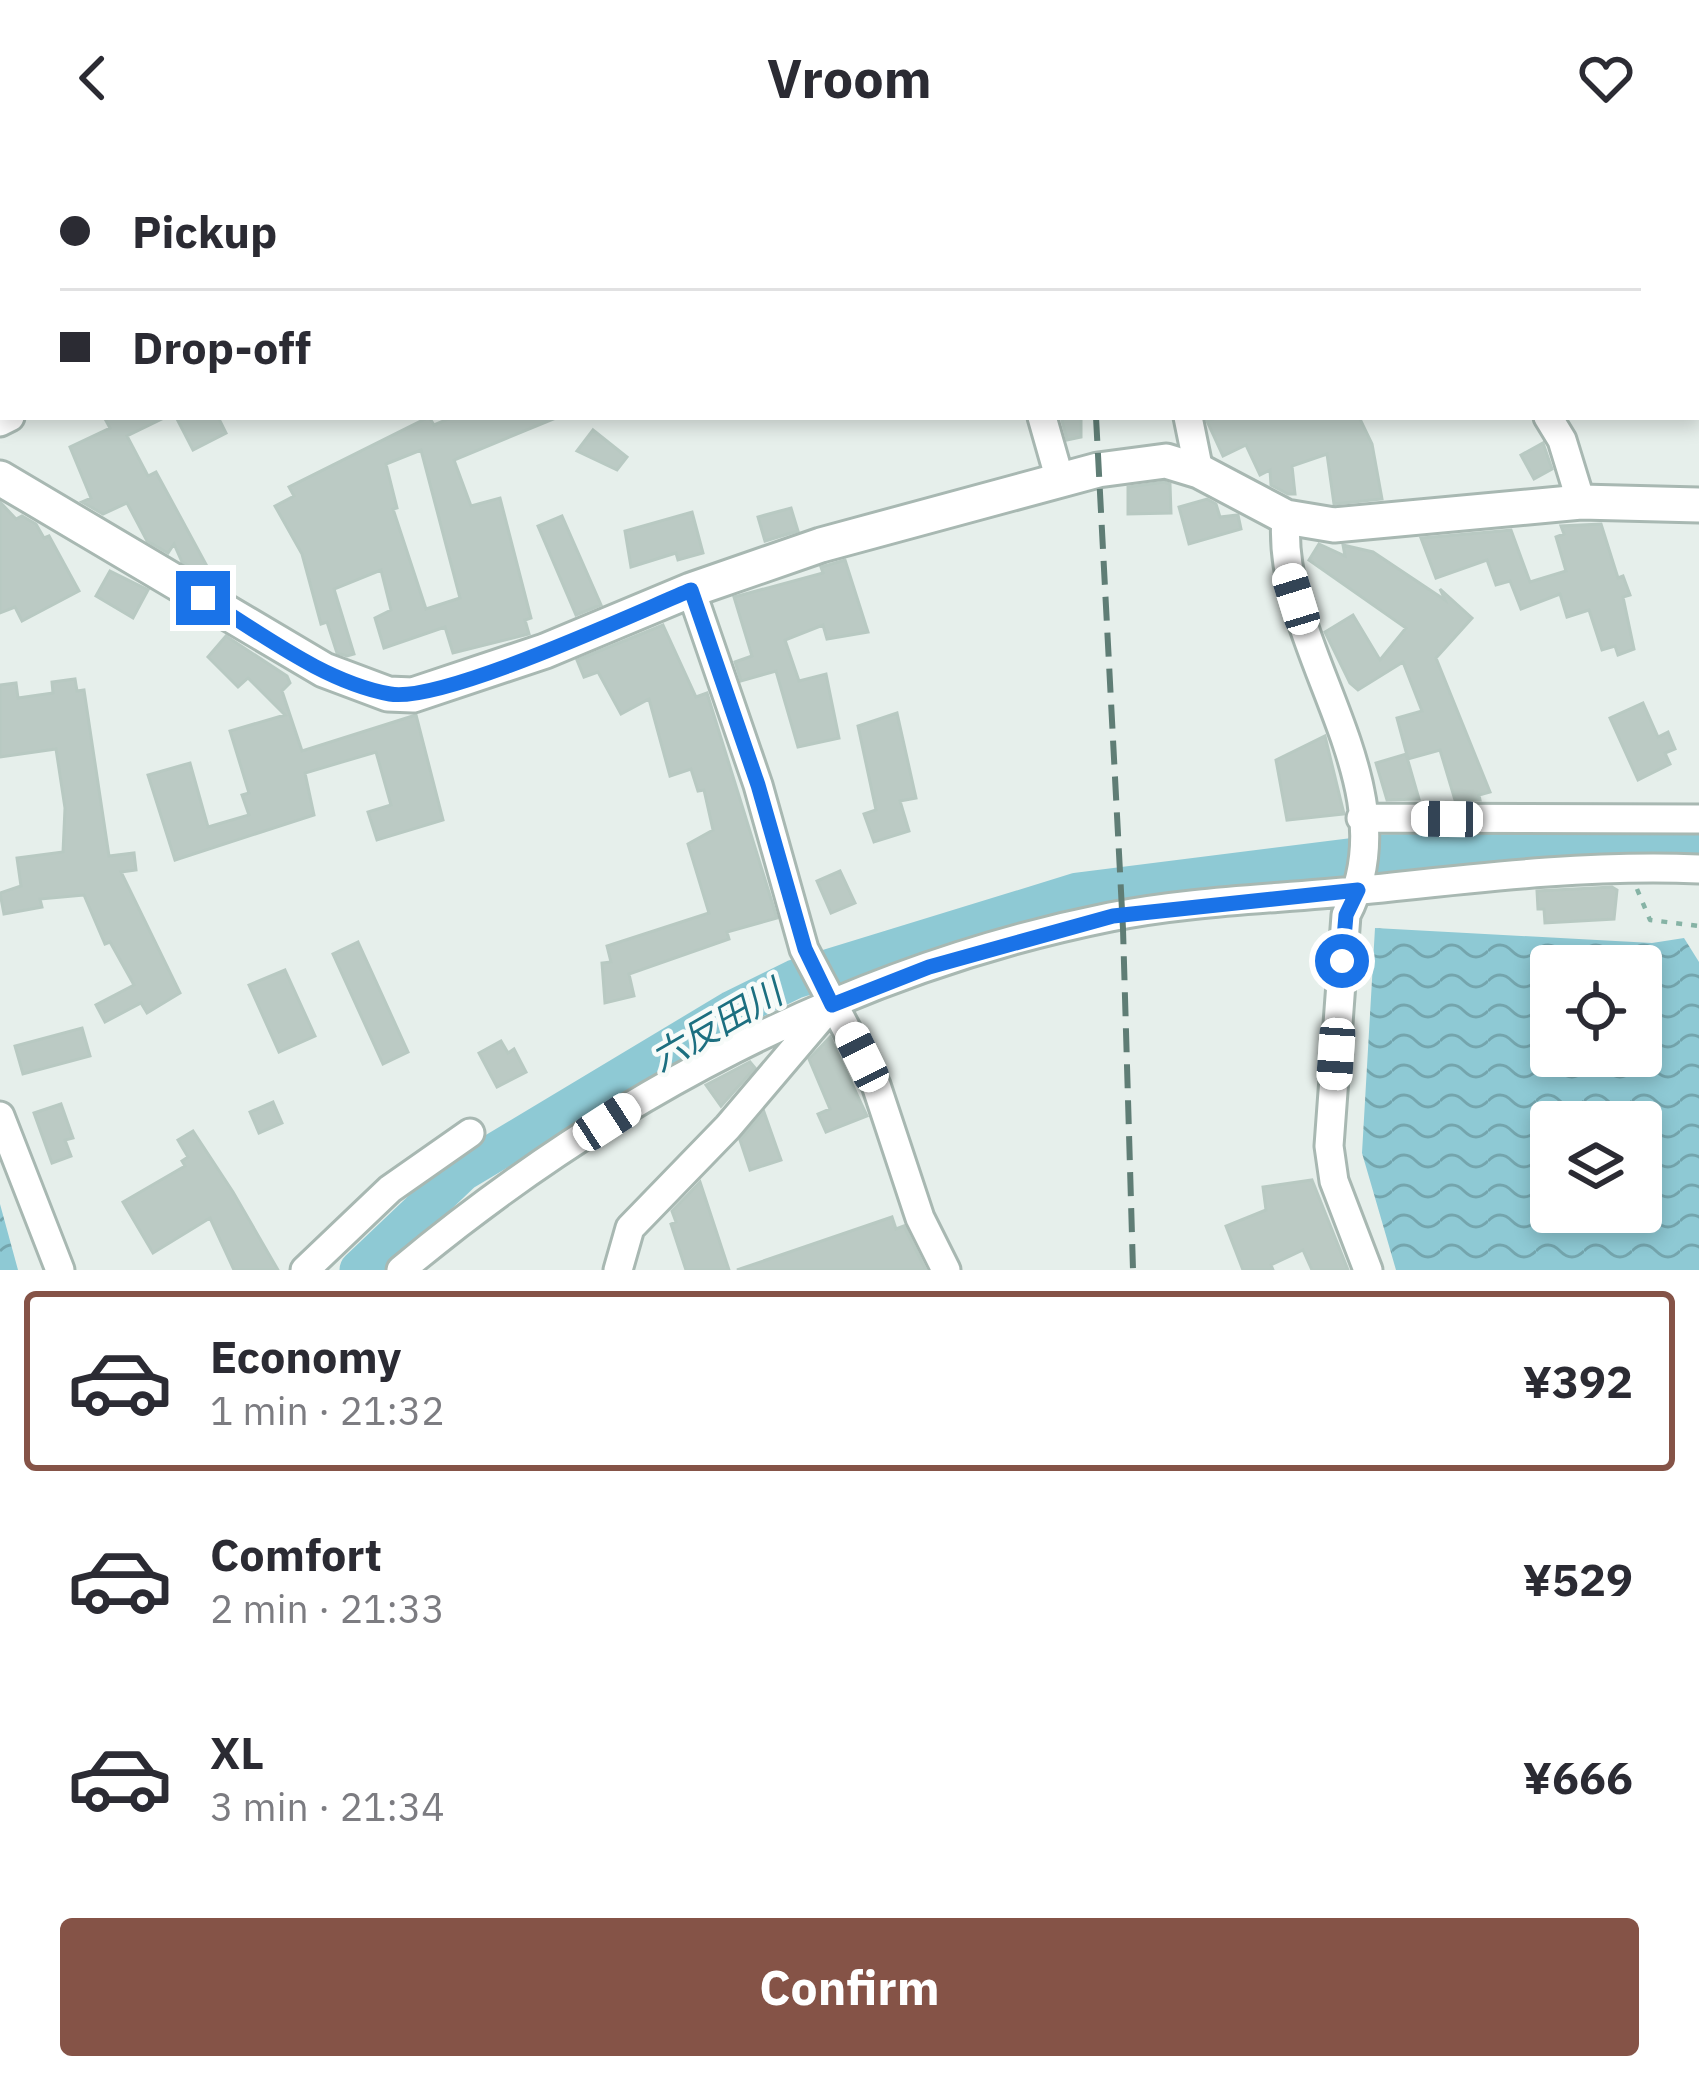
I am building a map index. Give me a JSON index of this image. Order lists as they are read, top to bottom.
{
  "water": ["六反田川"],
  "page": {
    "header": "Vroom",
    "banner": ["Pickup", "Drop-off"],
    "list": [
      {
        "name": "Economy",
        "note": "1 min · 21:32",
        "value": "¥392"
      },
      {
        "name": "Comfort",
        "note": "2 min · 21:33",
        "value": "¥529"
      },
      {
        "name": "XL",
        "note": "3 min · 21:34",
        "value": "¥666"
      }
    ],
    "buttons": "Confirm"
  }
}
